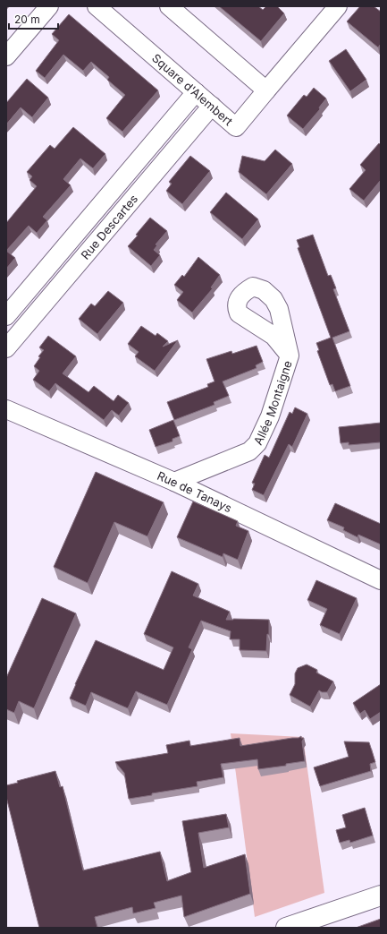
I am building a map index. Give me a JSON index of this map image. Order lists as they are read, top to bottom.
{
  "streets": {
    "street": [
      "Square d'Alembert",
      "Rue Descartes",
      "Allée Montaigne",
      "Rue de Tanays"
    ]
  },
  "crossings": [
    ["Square d'Alembert", "Rue Descartes"],
    ["Allée Montaigne", "Rue de Tanays"]
  ],
  "scale_bar": "20 m"
}
